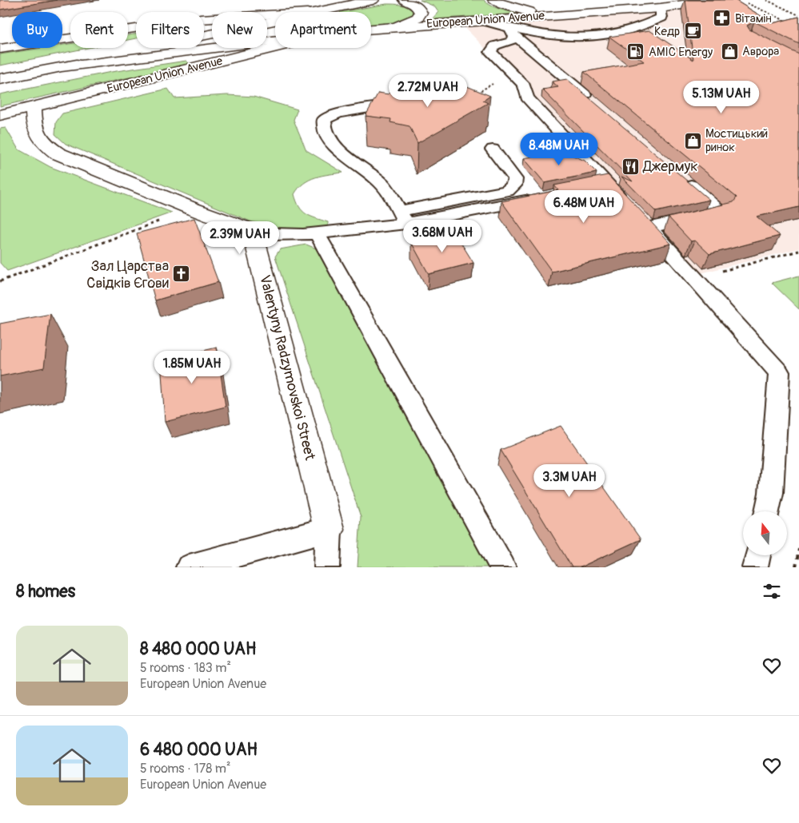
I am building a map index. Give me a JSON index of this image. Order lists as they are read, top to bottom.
{
  "streets": {
    "main road": ["European Union Avenue", "Valentyny Radzymovskoi Street"]
  },
  "places": {
    "pharmacy": ["Вітамін"],
    "cafe": ["Кедр"],
    "shop": ["Аврора", "Мостицький ринок"],
    "fuel station": ["AMIC Energy"],
    "restaurant": ["Джермук"],
    "church": ["Зал Царства Свідків Єгови"]
  },
  "north": "top",
  "page": {
    "chip": [
      "Buy",
      "Rent",
      "Filters",
      "New",
      "Apartment"
    ],
    "price": [
      "2.72M UAH",
      "5.13M UAH",
      "8.48M UAH",
      "6.48M UAH",
      "3.68M UAH",
      "2.39M UAH",
      "1.85M UAH",
      "3.3M UAH"
    ],
    "heading": "8 homes",
    "list": [
      {
        "name": "8 480 000 UAH",
        "note": "5 rooms · 183 m² · European Union Avenue"
      },
      {
        "name": "6 480 000 UAH",
        "note": "5 rooms · 178 m² · European Union Avenue"
      }
    ]
  }
}
